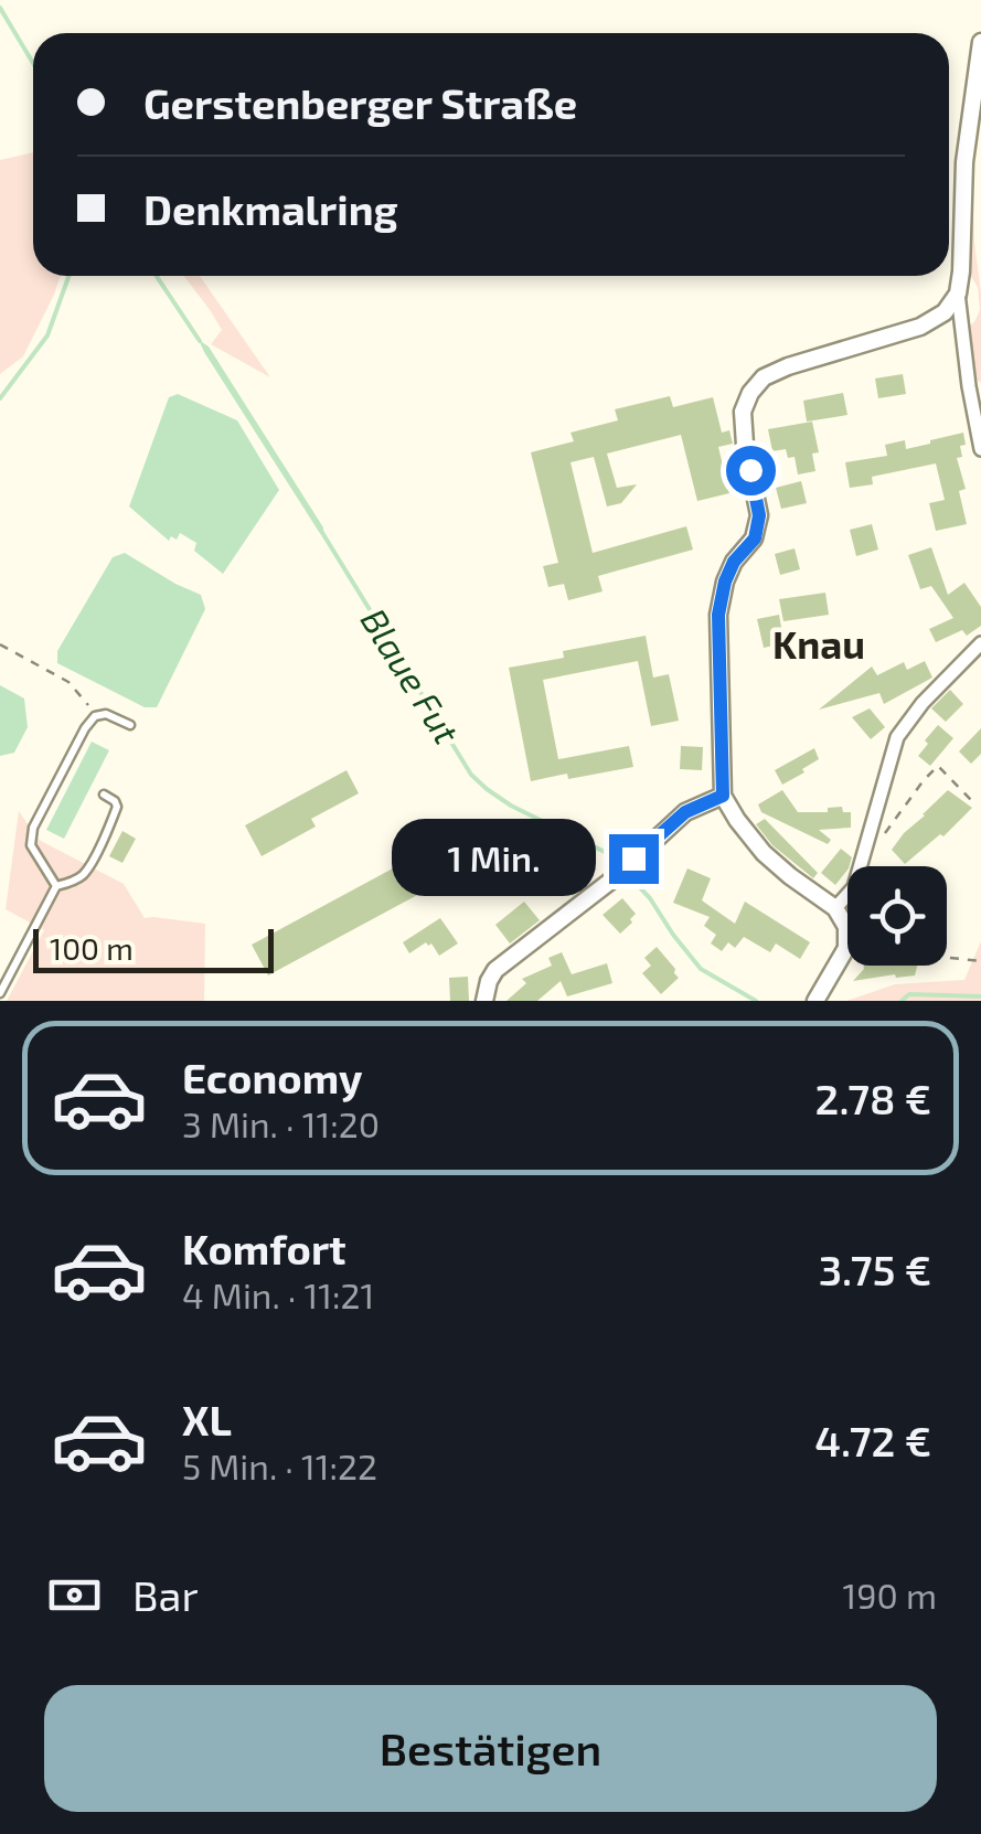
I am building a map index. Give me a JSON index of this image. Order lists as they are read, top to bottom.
{
  "districts": ["Knau"],
  "water": ["Blaue Fut"],
  "scale_bar": "100 m",
  "page": {
    "banner": ["Gerstenberger Straße", "Denkmalring"],
    "bubble": "1 Min.",
    "scale": "100 m",
    "list": [
      {
        "name": "Economy",
        "note": "3 Min. · 11:20",
        "value": "2.78 €"
      },
      {
        "name": "Komfort",
        "note": "4 Min. · 11:21",
        "value": "3.75 €"
      },
      {
        "name": "XL",
        "note": "5 Min. · 11:22",
        "value": "4.72 €"
      }
    ],
    "pay": ["Bar", "190 m"],
    "buttons": "Bestätigen"
  }
}
